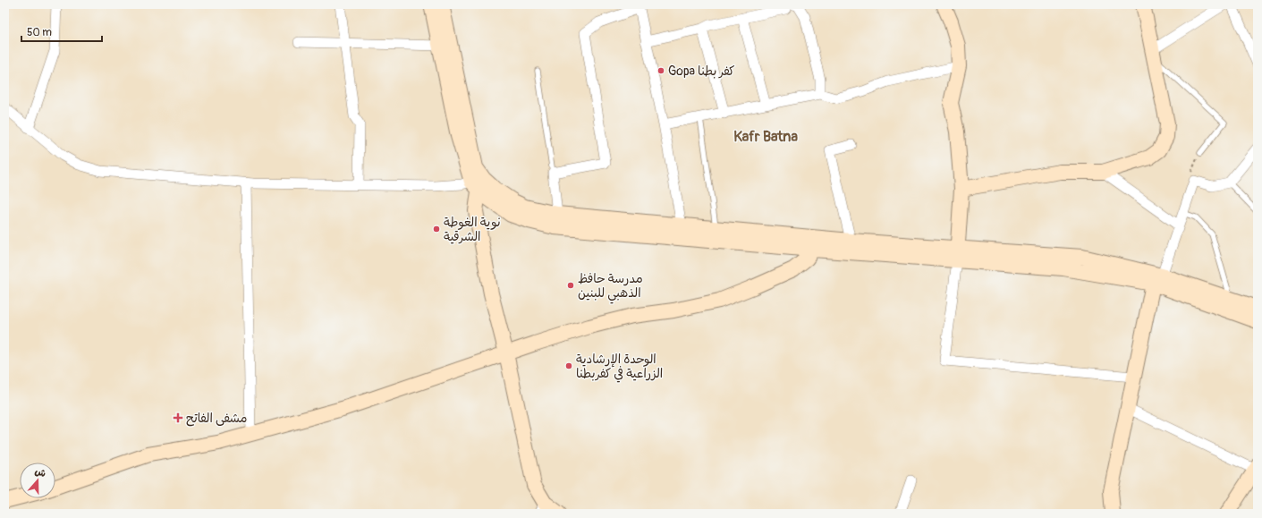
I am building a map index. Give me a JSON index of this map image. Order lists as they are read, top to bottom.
{
  "districts": ["Kafr Batna"],
  "places": {
    "other": [
      "Gopa كفر بطنا",
      "نوية الغوطة الشرقية",
      "مدرسة حافظ الذهبي للبنين",
      "الوحدة الإرشادية الزراعية في كفربطنا"
    ],
    "health": ["مشفى الفاتح"]
  },
  "scale_bar": "50 m",
  "north": "top"
}
